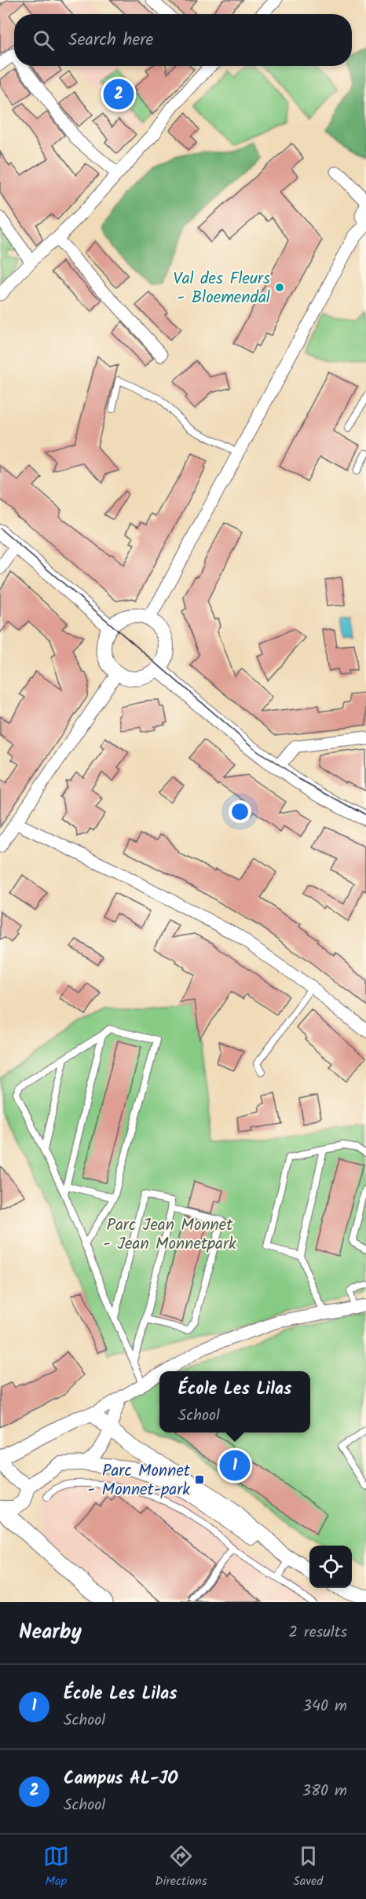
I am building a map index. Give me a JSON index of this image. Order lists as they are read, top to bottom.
{
  "parks": ["Parc Jean Monnet - Jean Monnetpark"],
  "places": {
    "other": ["Val des Fleurs - Bloemendal"],
    "transit": ["Parc Monnet - Monnet-park"]
  },
  "page": {
    "search": "Search here",
    "pins": ["2", "1"],
    "popup": ["École Les Lilas", "School"],
    "heading": ["Nearby", "2 results"],
    "list": [
      {
        "mark": "1",
        "name": "École Les Lilas",
        "note": "School",
        "value": "340 m"
      },
      {
        "mark": "2",
        "name": "Campus AL-JO",
        "note": "School",
        "value": "380 m"
      }
    ],
    "nav": ["Map", "Directions", "Saved"]
  }
}
